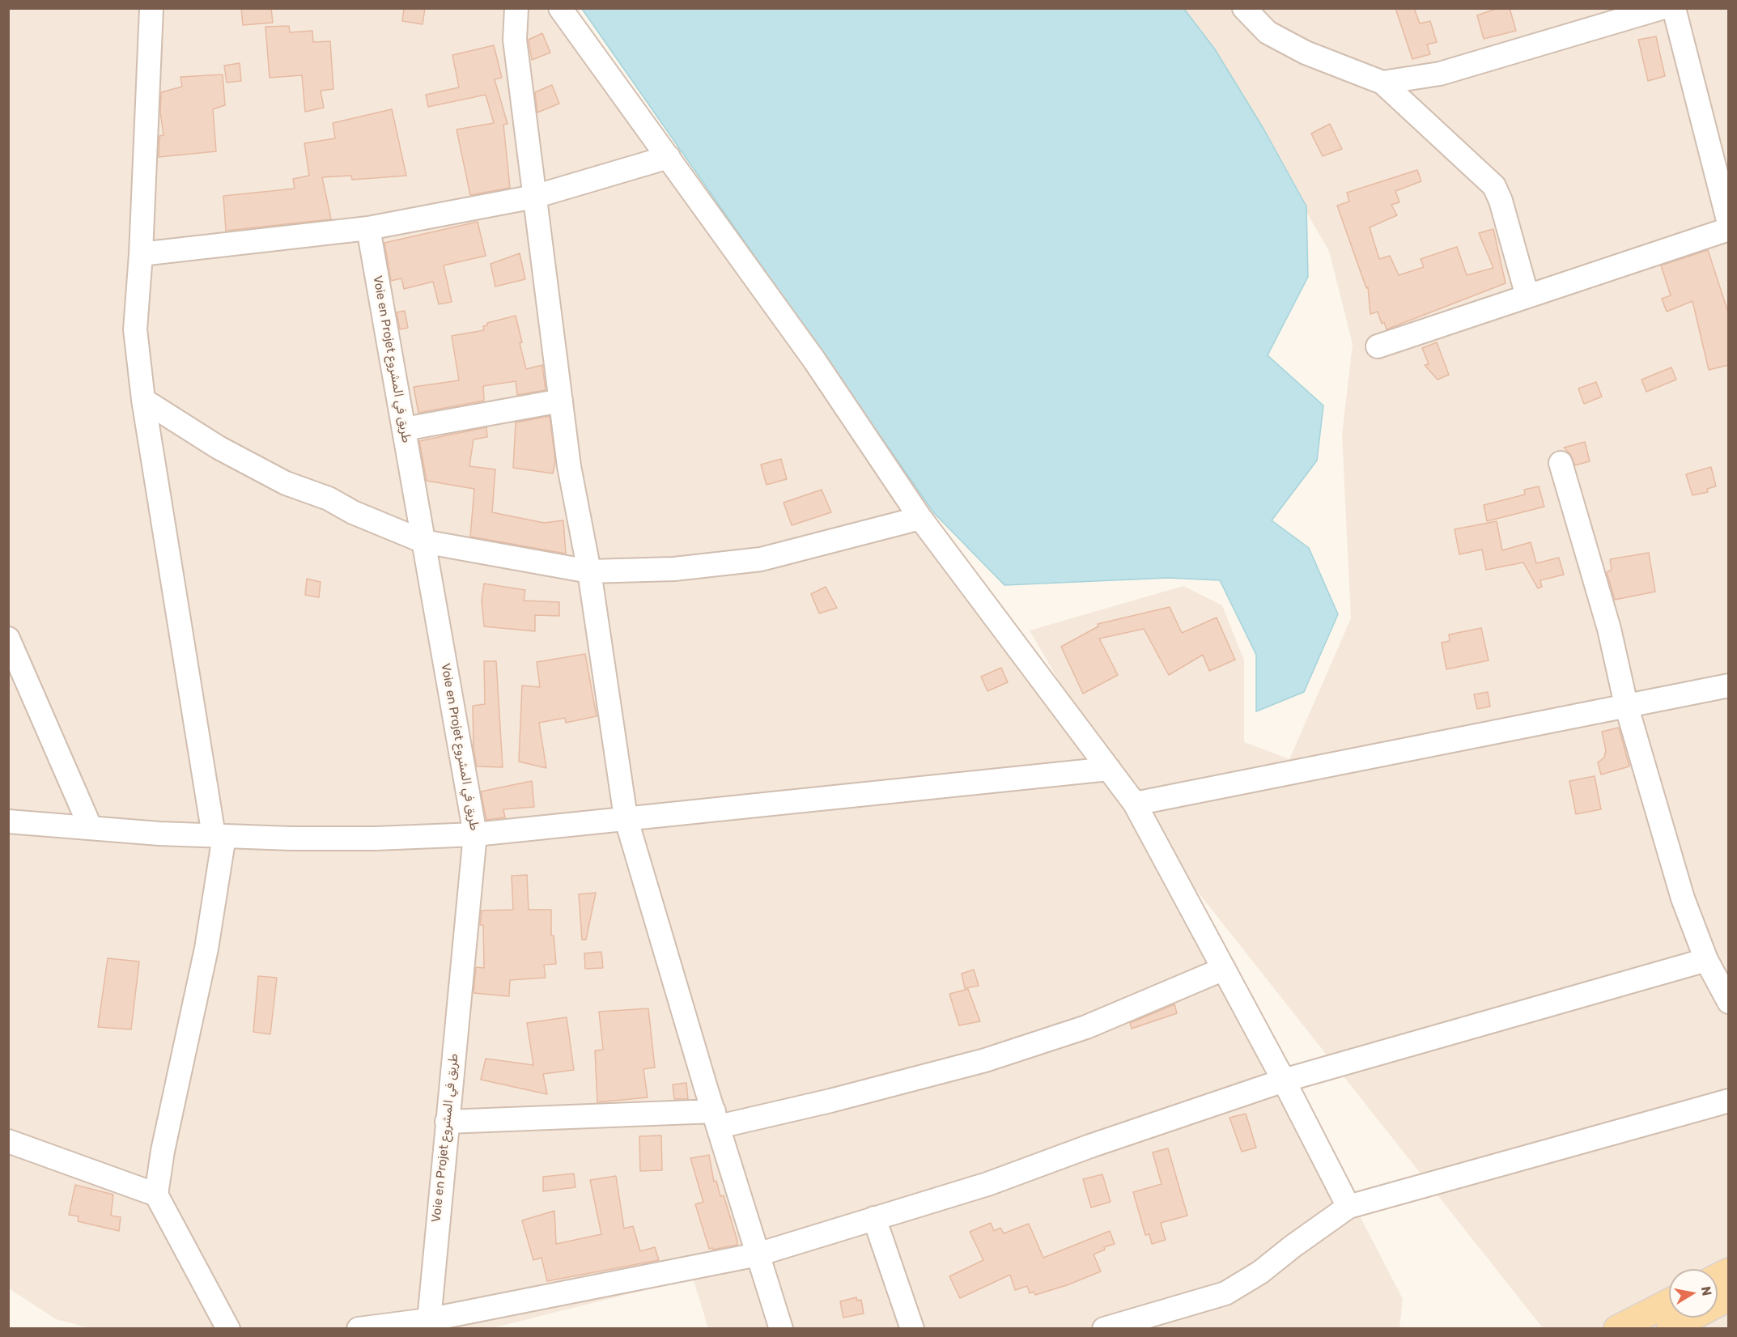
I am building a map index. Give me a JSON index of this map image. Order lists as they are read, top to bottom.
{
  "streets": {
    "street": ["Voie en Projet طريق في المشروع"]
  },
  "north": "right"
}
